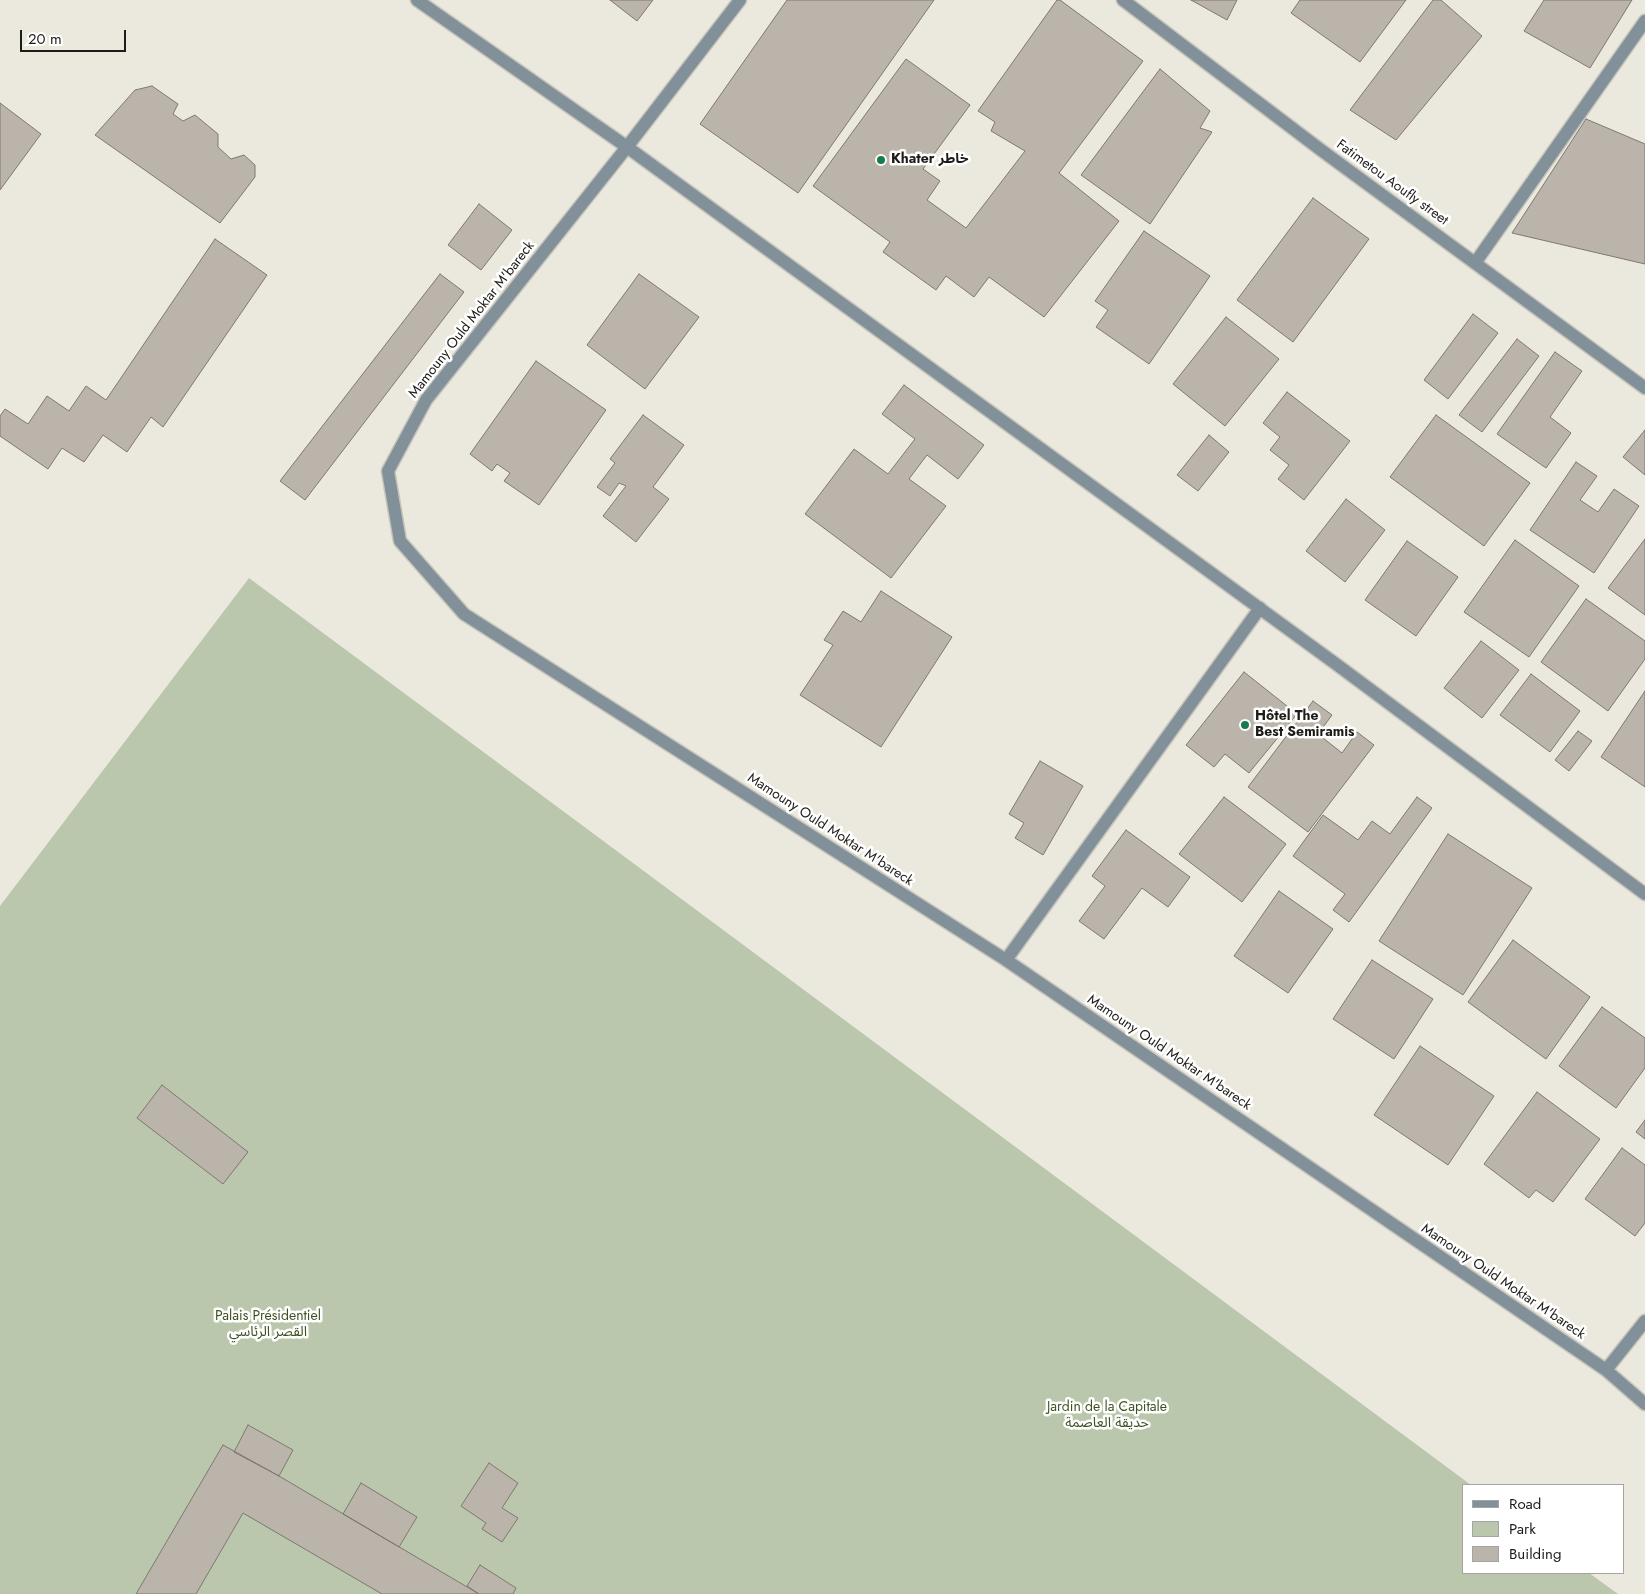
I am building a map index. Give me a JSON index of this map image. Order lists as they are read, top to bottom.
{
  "streets": {
    "street": ["Fatimetou Aoufly street", "Mamouny Ould Moktar M'bareck"]
  },
  "parks": ["Palais Présidentiel القصر الرئاسي", "Jardin de la Capitale حديقة العاصمة"],
  "places": ["Khater خاطر", "Hôtel The Best Semiramis"],
  "legend": ["Road", "Park", "Building"],
  "scale_bar": "20 m"
}
